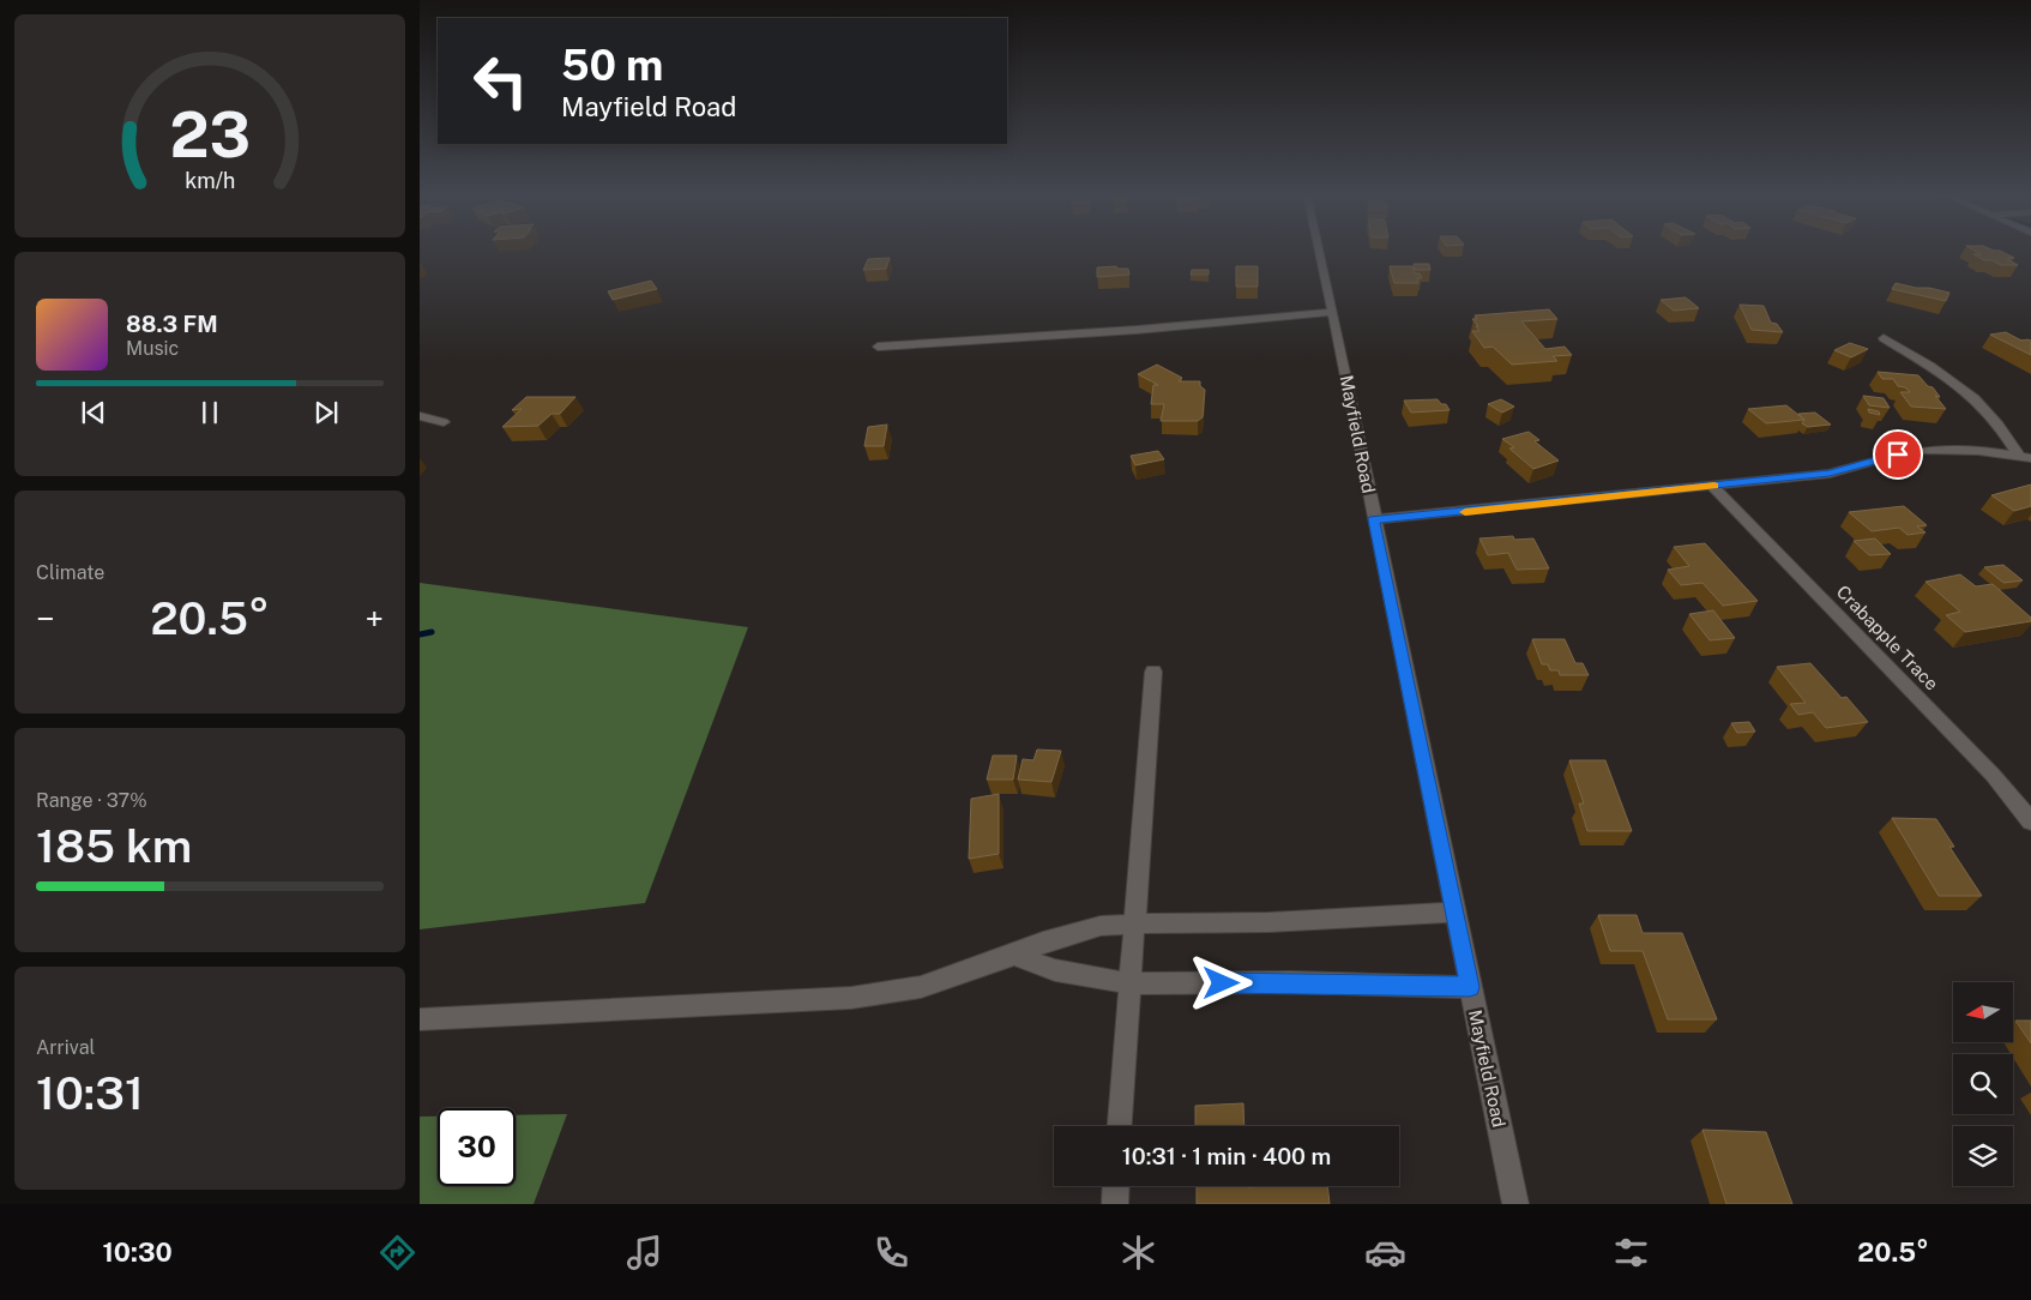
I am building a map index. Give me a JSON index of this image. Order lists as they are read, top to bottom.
{
  "streets": {
    "street": ["Mayfield Road", "Crabapple Trace"]
  },
  "north": "left",
  "page": {
    "turn": ["50 m", "Mayfield Road"],
    "song": ["88.3 FM", "Music"],
    "tile": [
      "Climate",
      ["Range · 37%", "185 km"],
      ["Arrival", "10:31"]
    ],
    "heat": ["−", "20.5°", "+"],
    "limit": "30",
    "trip": "10:31 · 1 min · 400 m",
    "tabs": ["10:30", "20.5°"],
    "gauge": ["23", "km/h"]
  }
}
